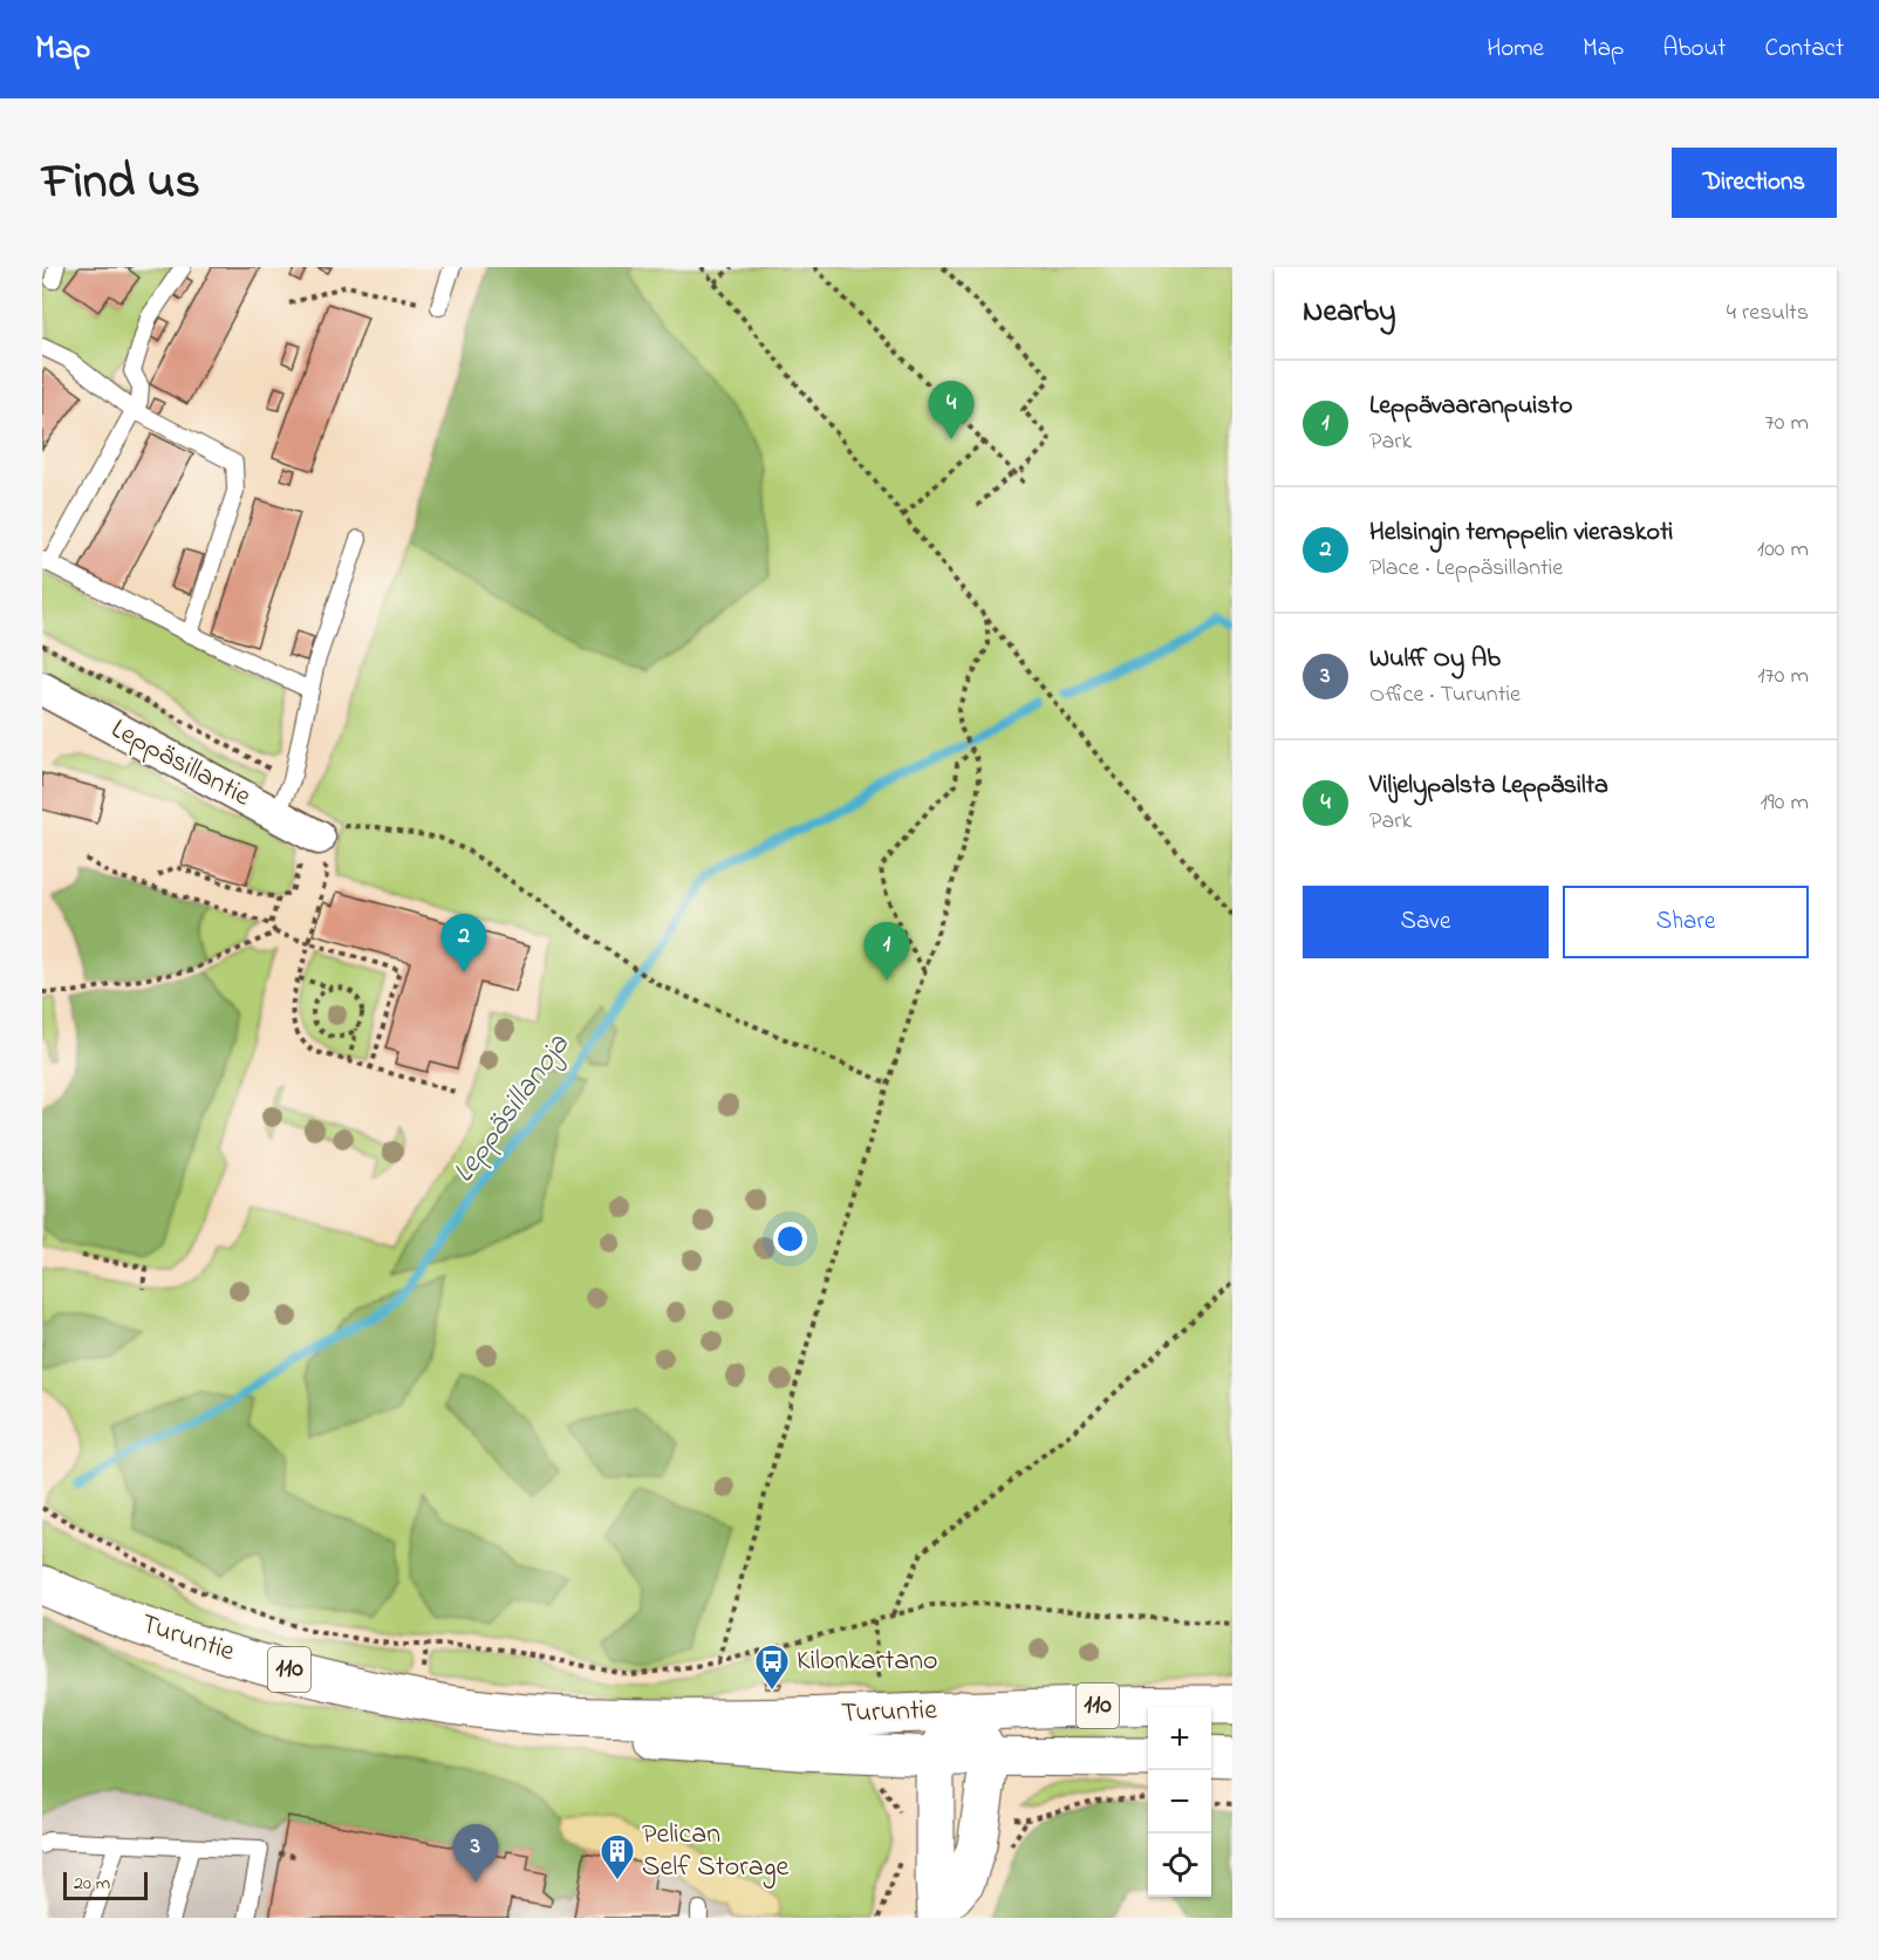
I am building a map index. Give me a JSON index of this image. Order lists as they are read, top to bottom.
{
  "streets": {
    "main road": ["Turuntie", "110"],
    "street": ["Leppäsillantie"]
  },
  "water": ["Leppäsillanoja"],
  "places": {
    "bus stop": ["Kilonkartano"],
    "building": ["Pelican Self Storage"]
  },
  "scale_bar": "20 m",
  "page": {
    "header": "Map",
    "nav": [
      "Home",
      "Map",
      "About",
      "Contact"
    ],
    "title": "Find us",
    "buttons": [
      "Directions",
      ["Save", "Share"]
    ],
    "heading": ["Nearby", "4 results"],
    "list": [
      {
        "mark": "1",
        "name": "Leppävaaranpuisto",
        "note": "Park",
        "value": "70 m"
      },
      {
        "mark": "2",
        "name": "Helsingin temppelin vieraskoti",
        "note": "Place · Leppäsillantie",
        "value": "100 m"
      },
      {
        "mark": "3",
        "name": "Wulff Oy Ab",
        "note": "Office · Turuntie",
        "value": "170 m"
      },
      {
        "mark": "4",
        "name": "Viljelypalsta Leppäsilta",
        "note": "Park",
        "value": "190 m"
      }
    ],
    "pins": [
      "4",
      "2",
      "1",
      "3"
    ],
    "map_buttons": ["+", "−"],
    "scale": "20 m"
  }
}
